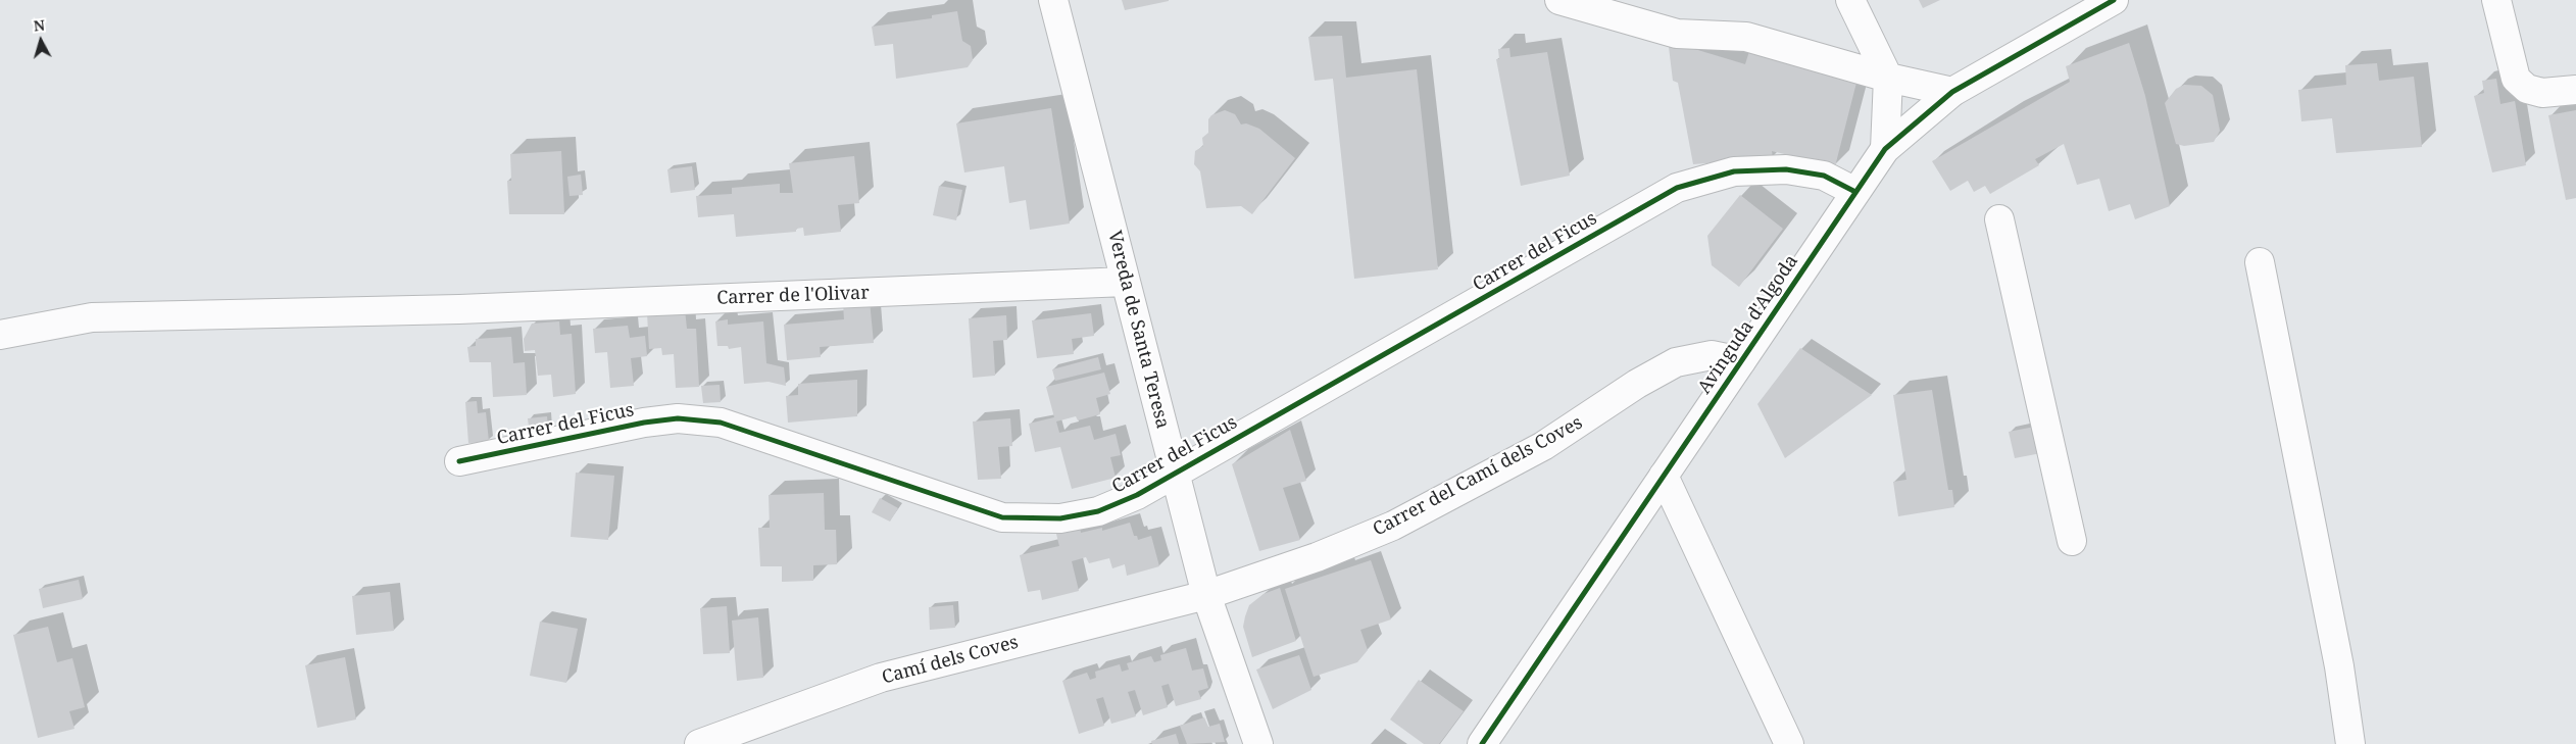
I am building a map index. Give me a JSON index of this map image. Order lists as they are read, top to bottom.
{
  "streets": {
    "street": [
      "Carrer del Ficus",
      "Carrer de l'Olivar",
      "Avinguda d'Algoda",
      "Vereda de Santa Teresa",
      "Carrer del Camí dels Coves",
      "Camí dels Coves"
    ]
  },
  "crossings": [
    ["Carrer del Ficus", "Avinguda d'Algoda"],
    ["Carrer del Ficus", "Vereda de Santa Teresa"],
    ["Carrer de l'Olivar", "Vereda de Santa Teresa"],
    ["Avinguda d'Algoda", "Carrer del Camí dels Coves"],
    ["Vereda de Santa Teresa", "Carrer del Camí dels Coves"],
    ["Vereda de Santa Teresa", "Camí dels Coves"],
    ["Carrer del Camí dels Coves", "Camí dels Coves"]
  ],
  "north": "top"
}
